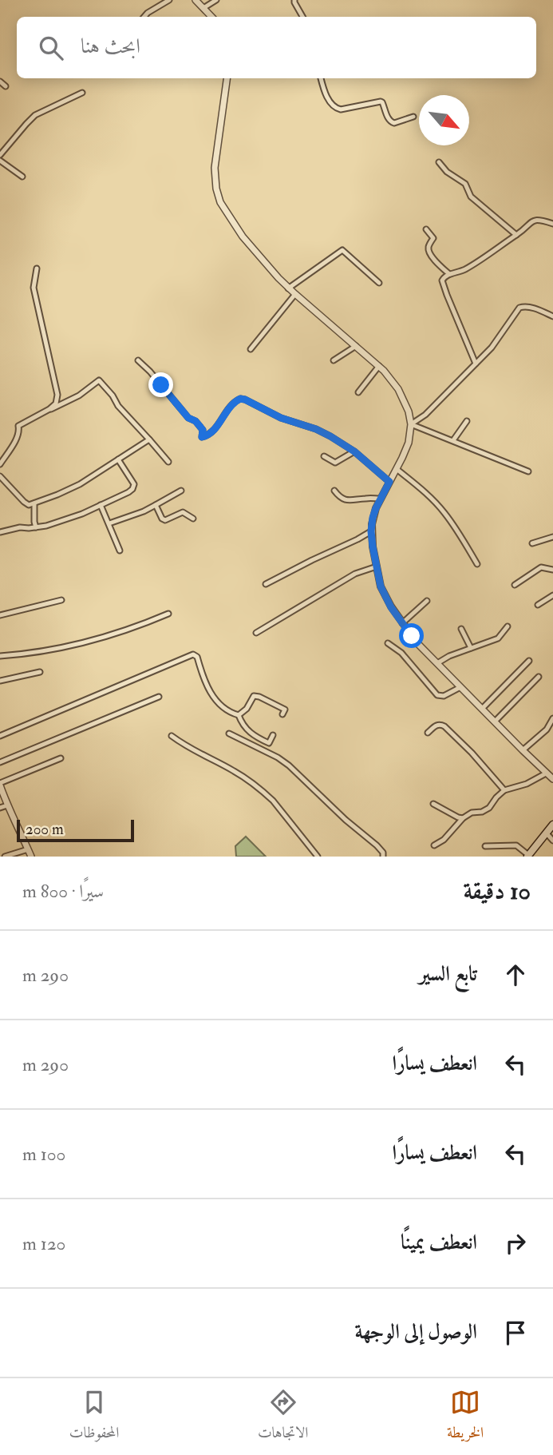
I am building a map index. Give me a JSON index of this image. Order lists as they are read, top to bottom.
{
  "scale_bar": "200 m",
  "north": "bottom right",
  "page": {
    "search": "ابحث هنا",
    "scale": "200 m",
    "heading": ["10 دقيقة", "سيرًا · 800 m"],
    "list": [
      ["تابع السير", "290 m"],
      ["انعطف يسارًا", "290 m"],
      ["انعطف يسارًا", "100 m"],
      ["انعطف يمينًا", "120 m"],
      "الوصول إلى الوجهة"
    ],
    "nav": ["الخريطة", "الاتجاهات", "المحفوظات"]
  }
}
